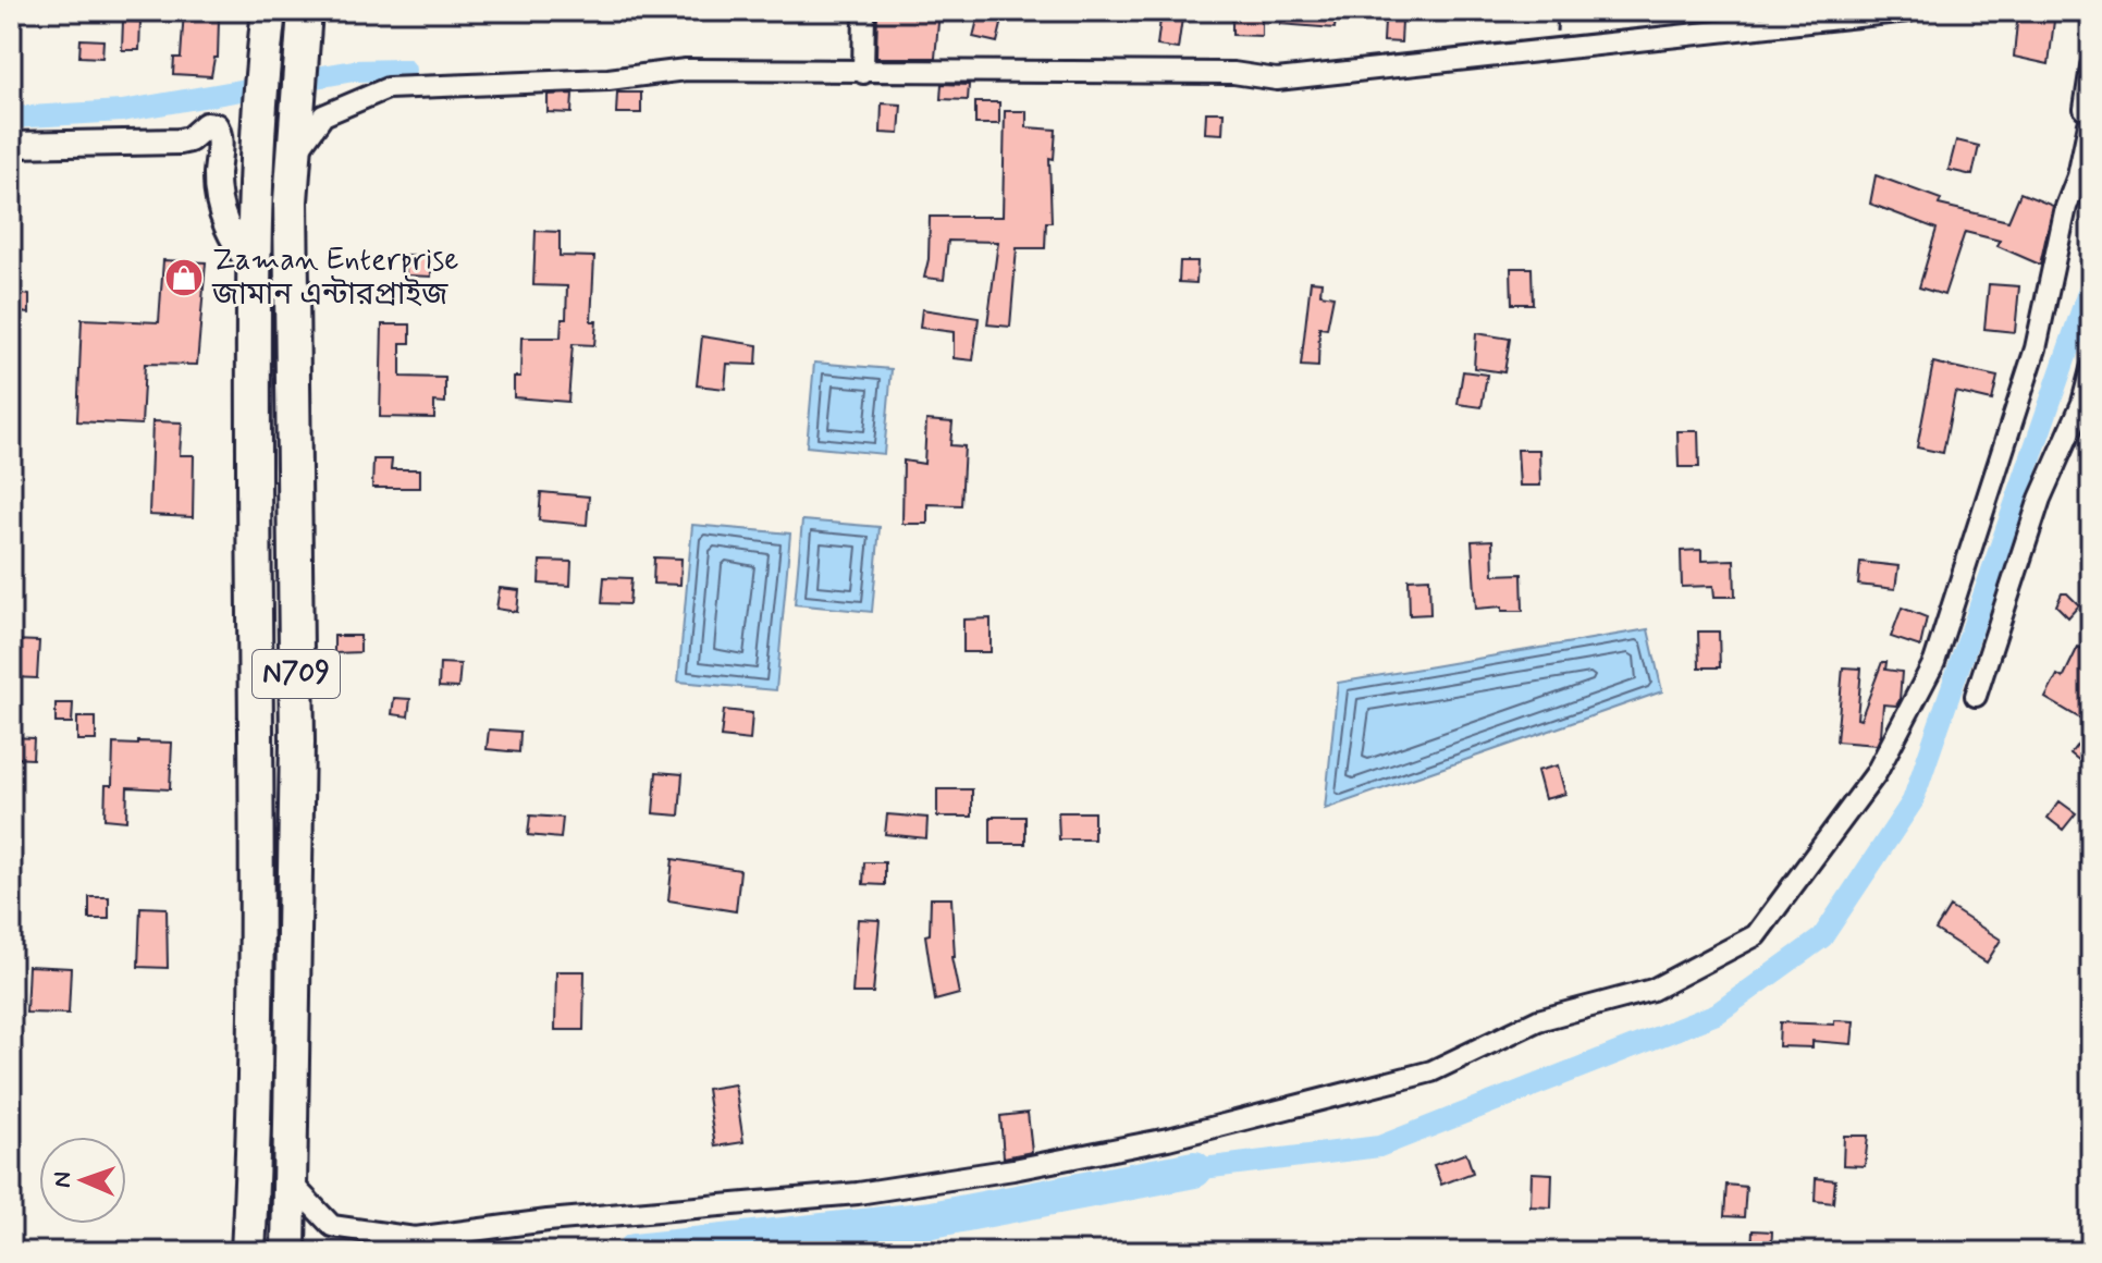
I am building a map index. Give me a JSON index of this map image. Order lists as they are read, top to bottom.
{
  "streets": {
    "highway": ["N709"]
  },
  "places": {
    "shop": ["Zaman Enterprise জামান এন্টারপ্রাইজ"]
  },
  "north": "left"
}
